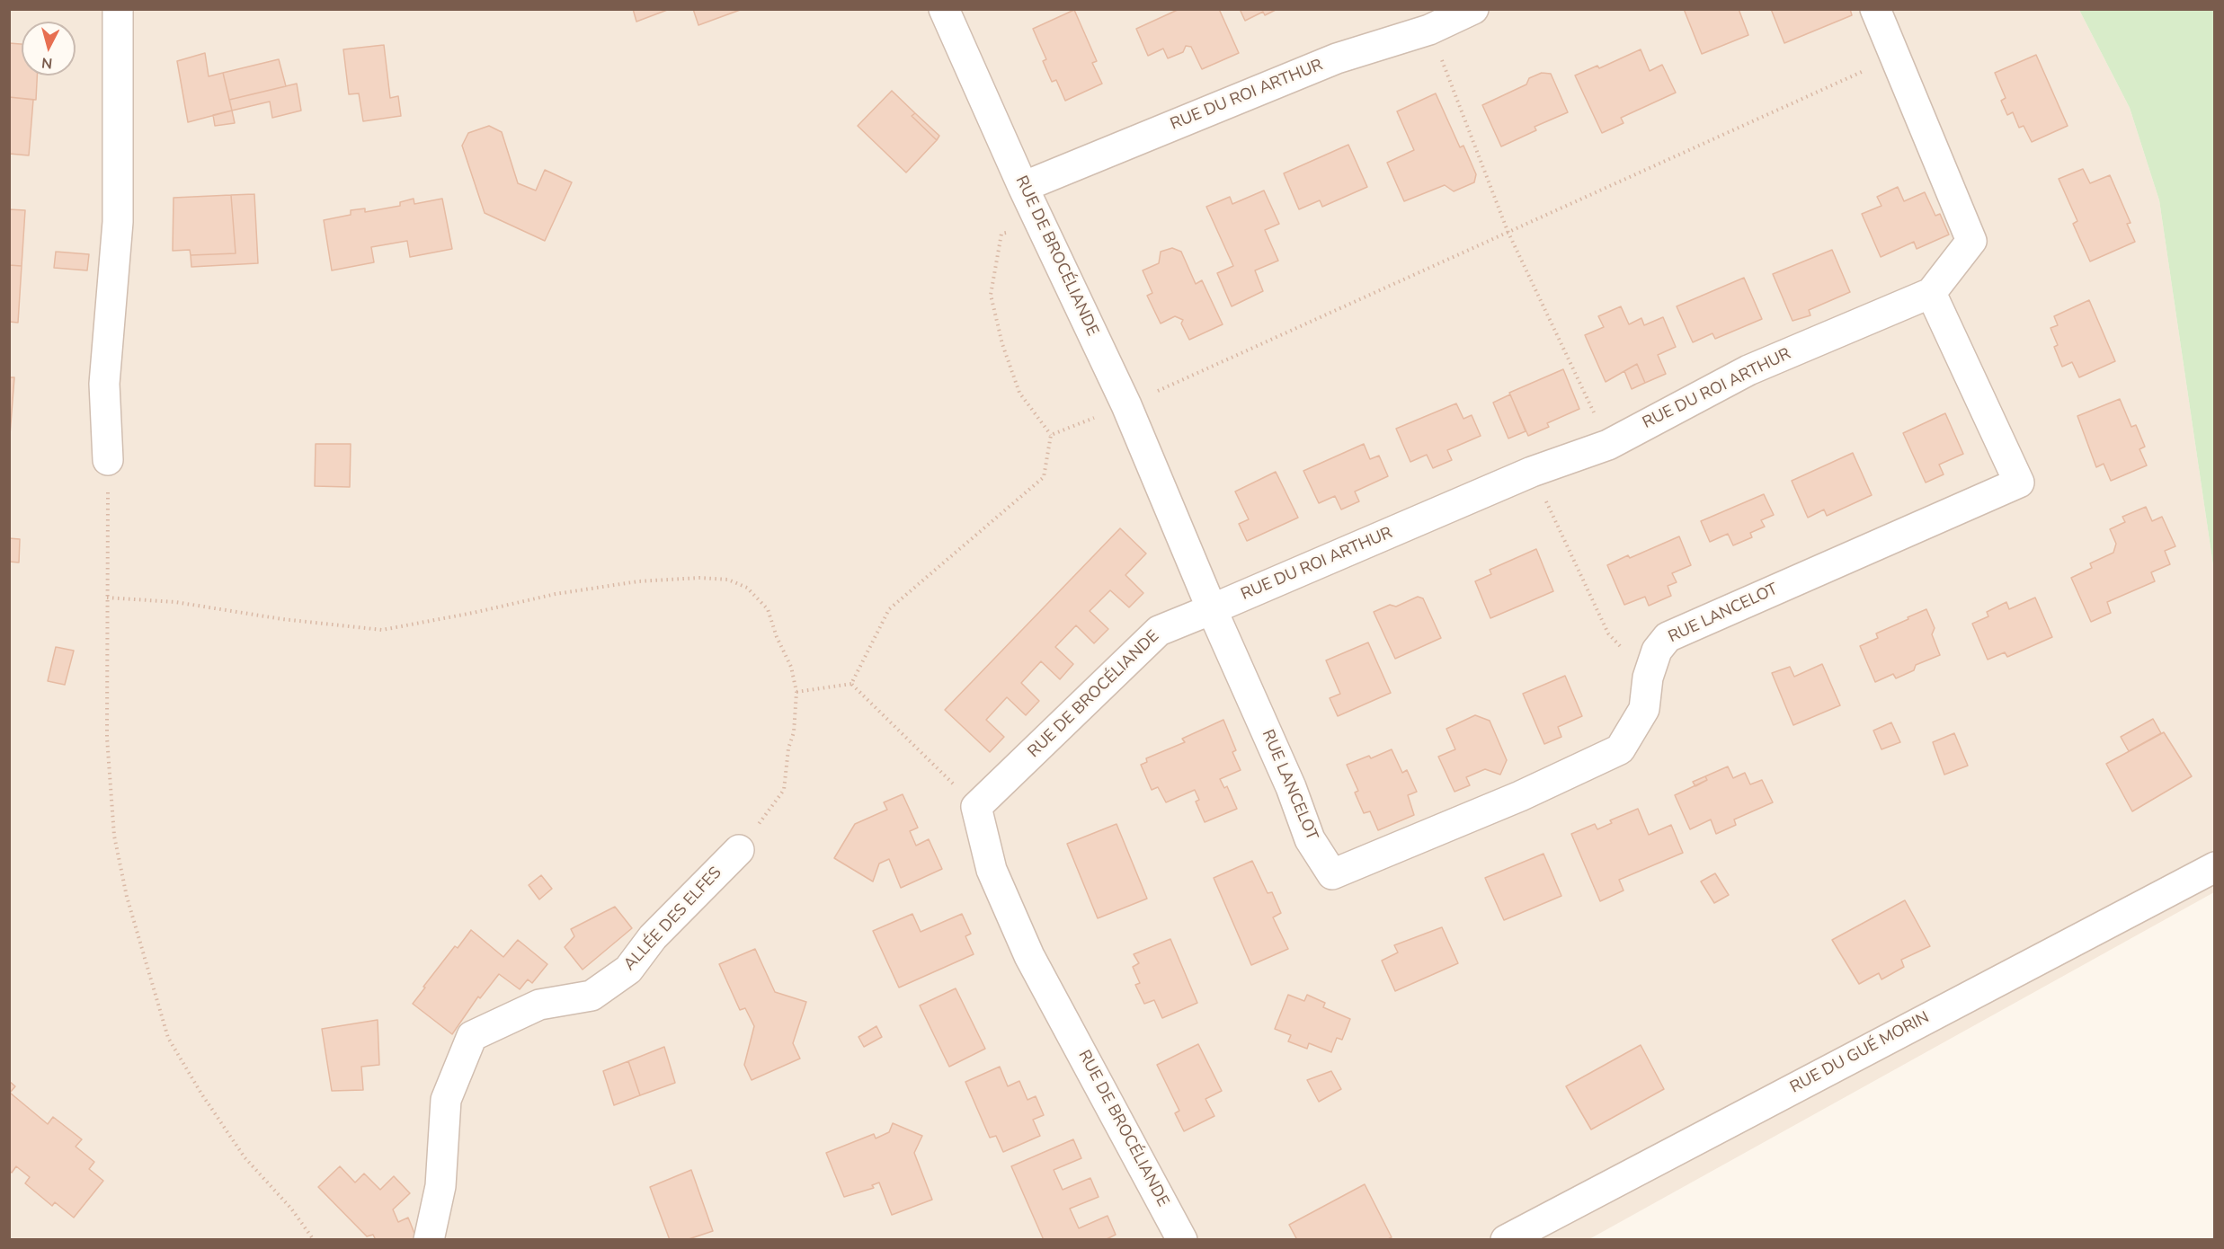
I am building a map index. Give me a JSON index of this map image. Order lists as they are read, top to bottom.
{
  "streets": {
    "street": [
      "RUE DU ROI ARTHUR",
      "RUE DE BROCÉLIANDE",
      "RUE LANCELOT",
      "ALLÉE DES ELFES",
      "RUE DU GUÉ MORIN"
    ]
  },
  "crossings": [
    ["RUE DU ROI ARTHUR", "RUE DE BROCÉLIANDE"],
    ["RUE DU ROI ARTHUR", "RUE LANCELOT"],
    ["RUE DE BROCÉLIANDE", "RUE LANCELOT"]
  ],
  "north": "bottom"
}
